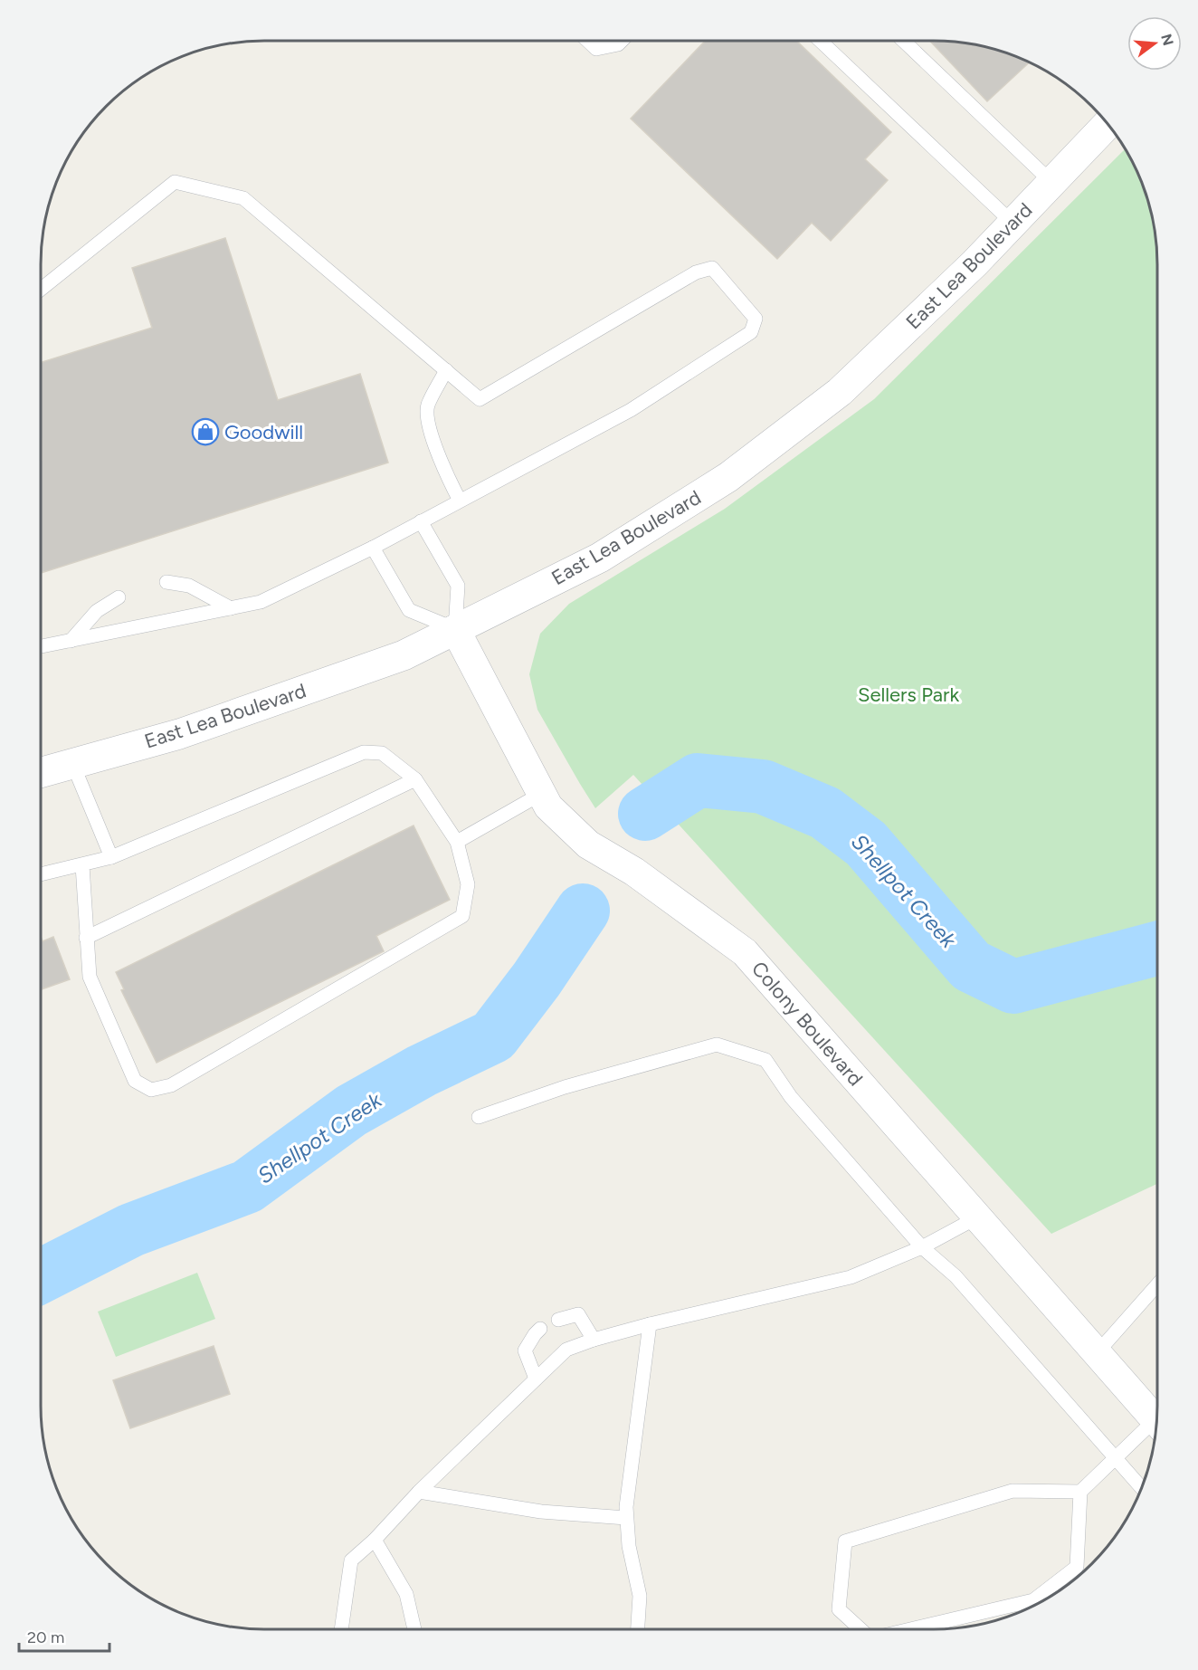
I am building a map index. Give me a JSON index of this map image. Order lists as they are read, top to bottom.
{
  "streets": {
    "street": ["East Lea Boulevard", "Colony Boulevard"]
  },
  "crossings": [
    ["East Lea Boulevard", "Colony Boulevard"]
  ],
  "water": ["Shellpot Creek"],
  "parks": ["Sellers Park"],
  "places": {
    "shop": ["Goodwill"]
  },
  "scale_bar": "20 m",
  "north": "right"
}
